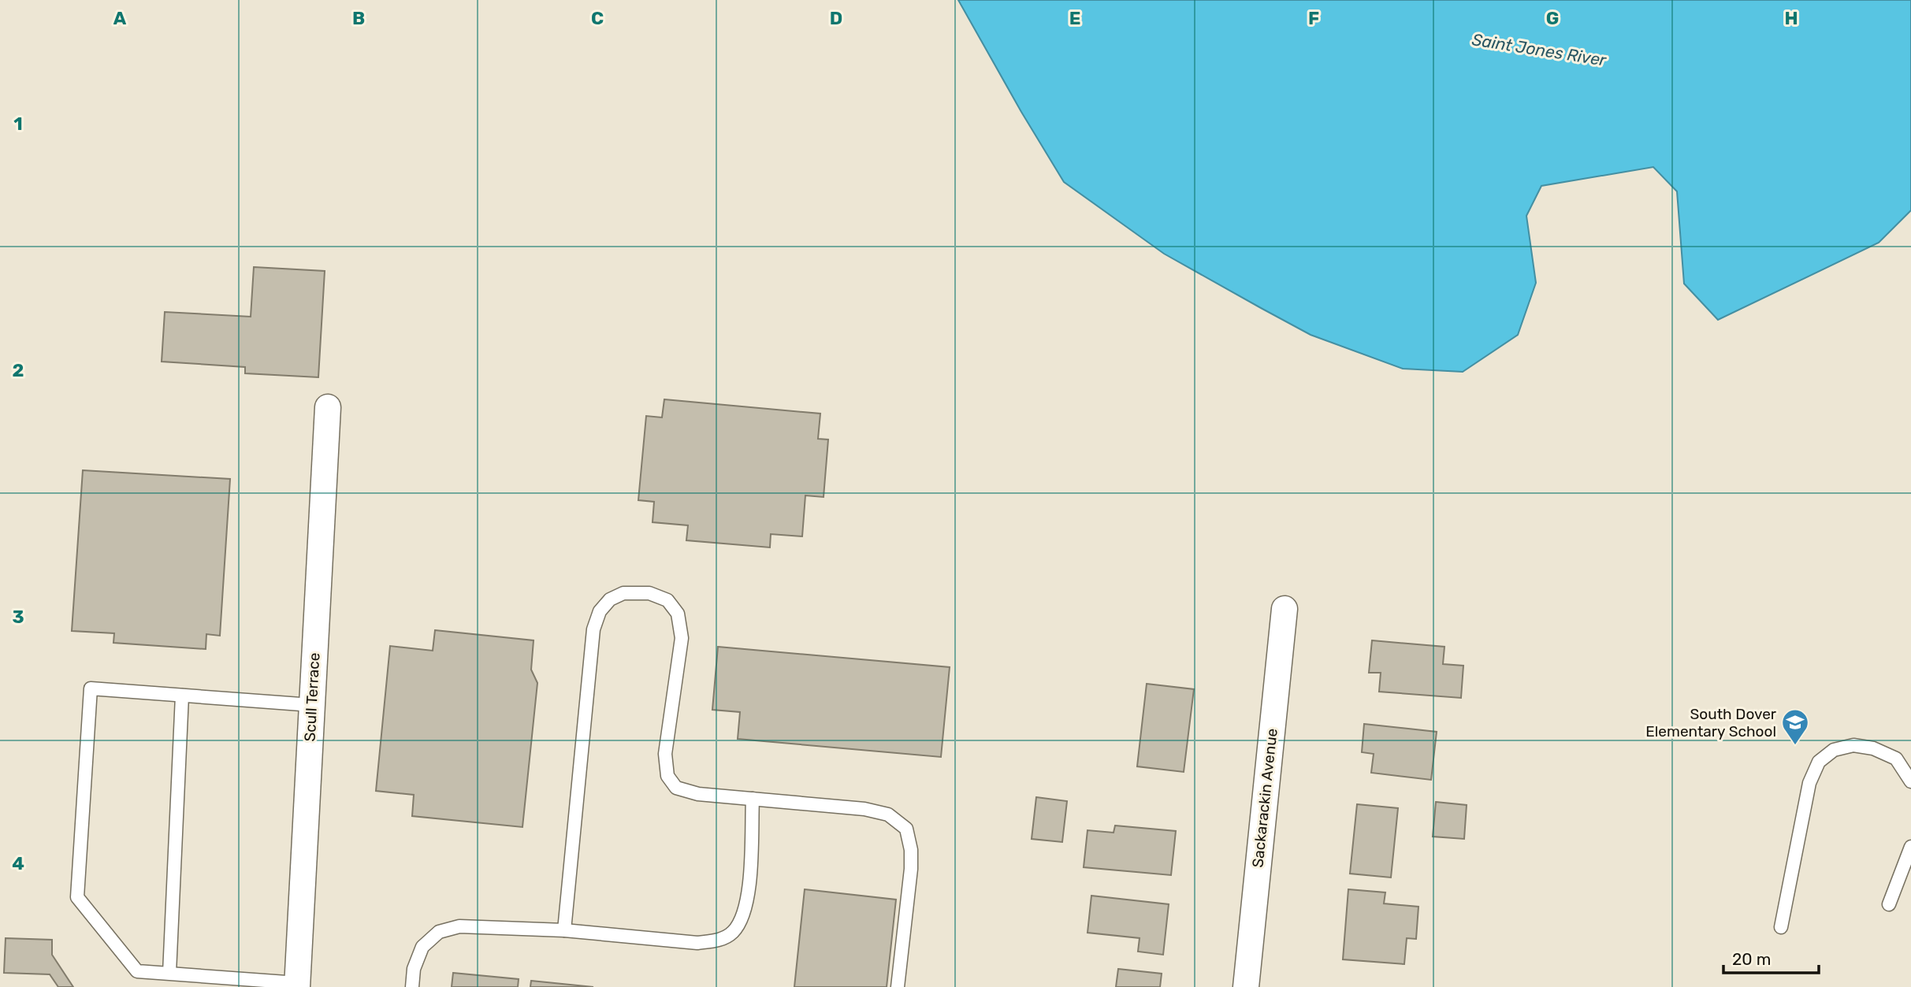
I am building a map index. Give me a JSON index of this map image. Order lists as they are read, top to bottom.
{
  "streets": {
    "street": ["Scull Terrace", "Sackarackin Avenue"]
  },
  "water": ["Saint Jones River"],
  "places": {
    "school or university": ["South Dover Elementary School"]
  },
  "scale_bar": "20 m",
  "grid": {
    "columns": [
      "A",
      "B",
      "C",
      "D",
      "E",
      "F",
      "G",
      "H"
    ],
    "rows": [
      "1",
      "2",
      "3",
      "4"
    ]
  }
}
